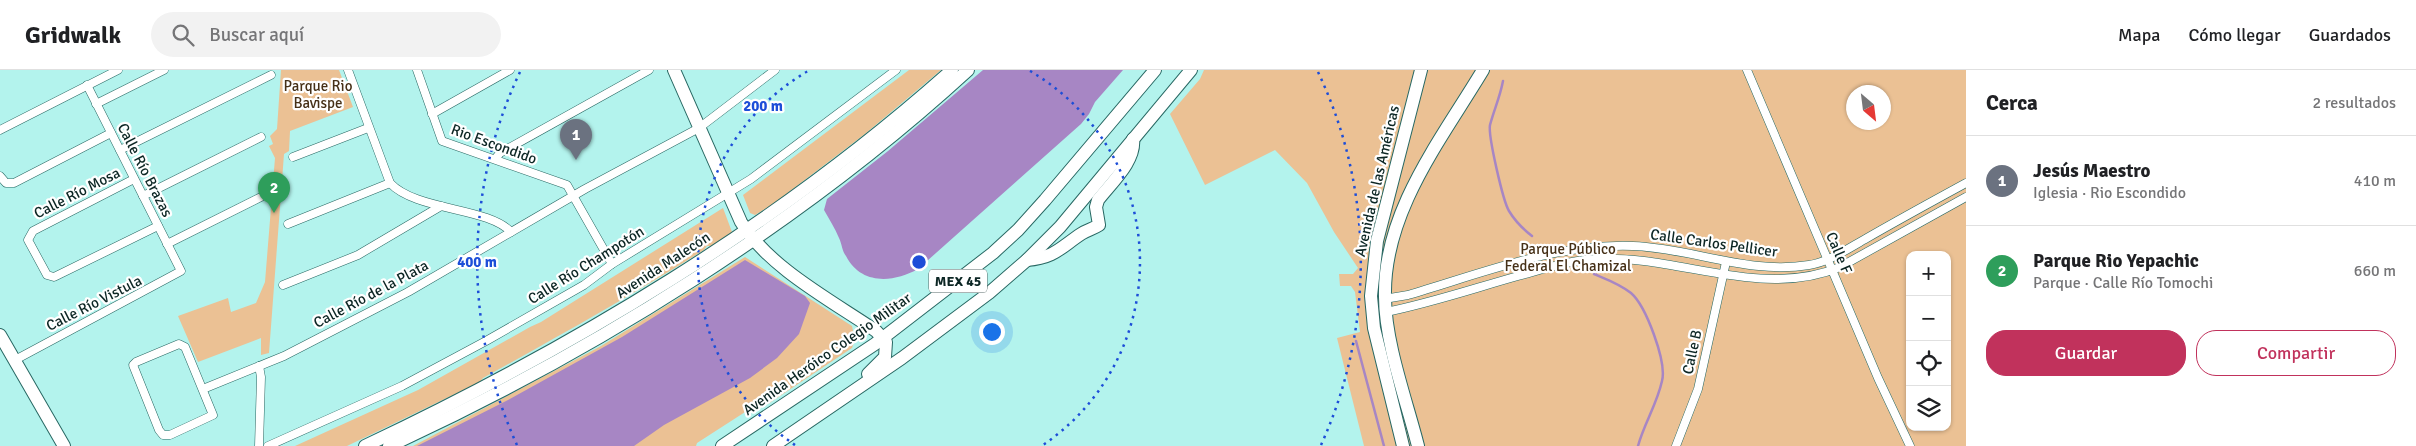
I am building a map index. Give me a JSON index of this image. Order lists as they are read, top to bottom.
{
  "streets": {
    "main road": [
      "Avenida de las Américas",
      "Avenida Malecón",
      "MEX 45",
      "Avenida Heróico Colegio Militar"
    ],
    "street": [
      "Rio Escondido",
      "Calle Río Brazas",
      "Calle Río Mosa",
      "Calle Carlos Pellicer",
      "Calle F",
      "Calle Río Champotón",
      "Calle Río de la Plata",
      "Calle Río Vistula",
      "Calle B"
    ]
  },
  "crossings": [
    ["Rio Escondido", "Calle Río Champotón"],
    ["Rio Escondido", "Calle Río de la Plata"],
    ["Calle Río Brazas", "Calle Río Mosa"],
    ["Calle Río Brazas", "Calle Río Vistula"],
    ["Avenida de las Américas", "Calle Carlos Pellicer"],
    ["Calle Carlos Pellicer", "Calle F"],
    ["Calle Carlos Pellicer", "Calle B"]
  ],
  "parks": ["Parque Rio Bavispe", "Parque Público Federal El Chamizal"],
  "north": "bottom right",
  "page": {
    "header": "Gridwalk",
    "search": "Buscar aquí",
    "nav": ["Mapa", "Cómo llegar", "Guardados"],
    "heading": ["Cerca", "2 resultados"],
    "pins": ["1", "2"],
    "list": [
      {
        "mark": "1",
        "name": "Jesús Maestro",
        "note": "Iglesia · Rio Escondido",
        "value": "410 m"
      },
      {
        "mark": "2",
        "name": "Parque Rio Yepachic",
        "note": "Parque · Calle Río Tomochi",
        "value": "660 m"
      }
    ],
    "map_buttons": ["+", "−"],
    "buttons": ["Guardar", "Compartir"]
  },
  "rings": ["200 m", "400 m"]
}
